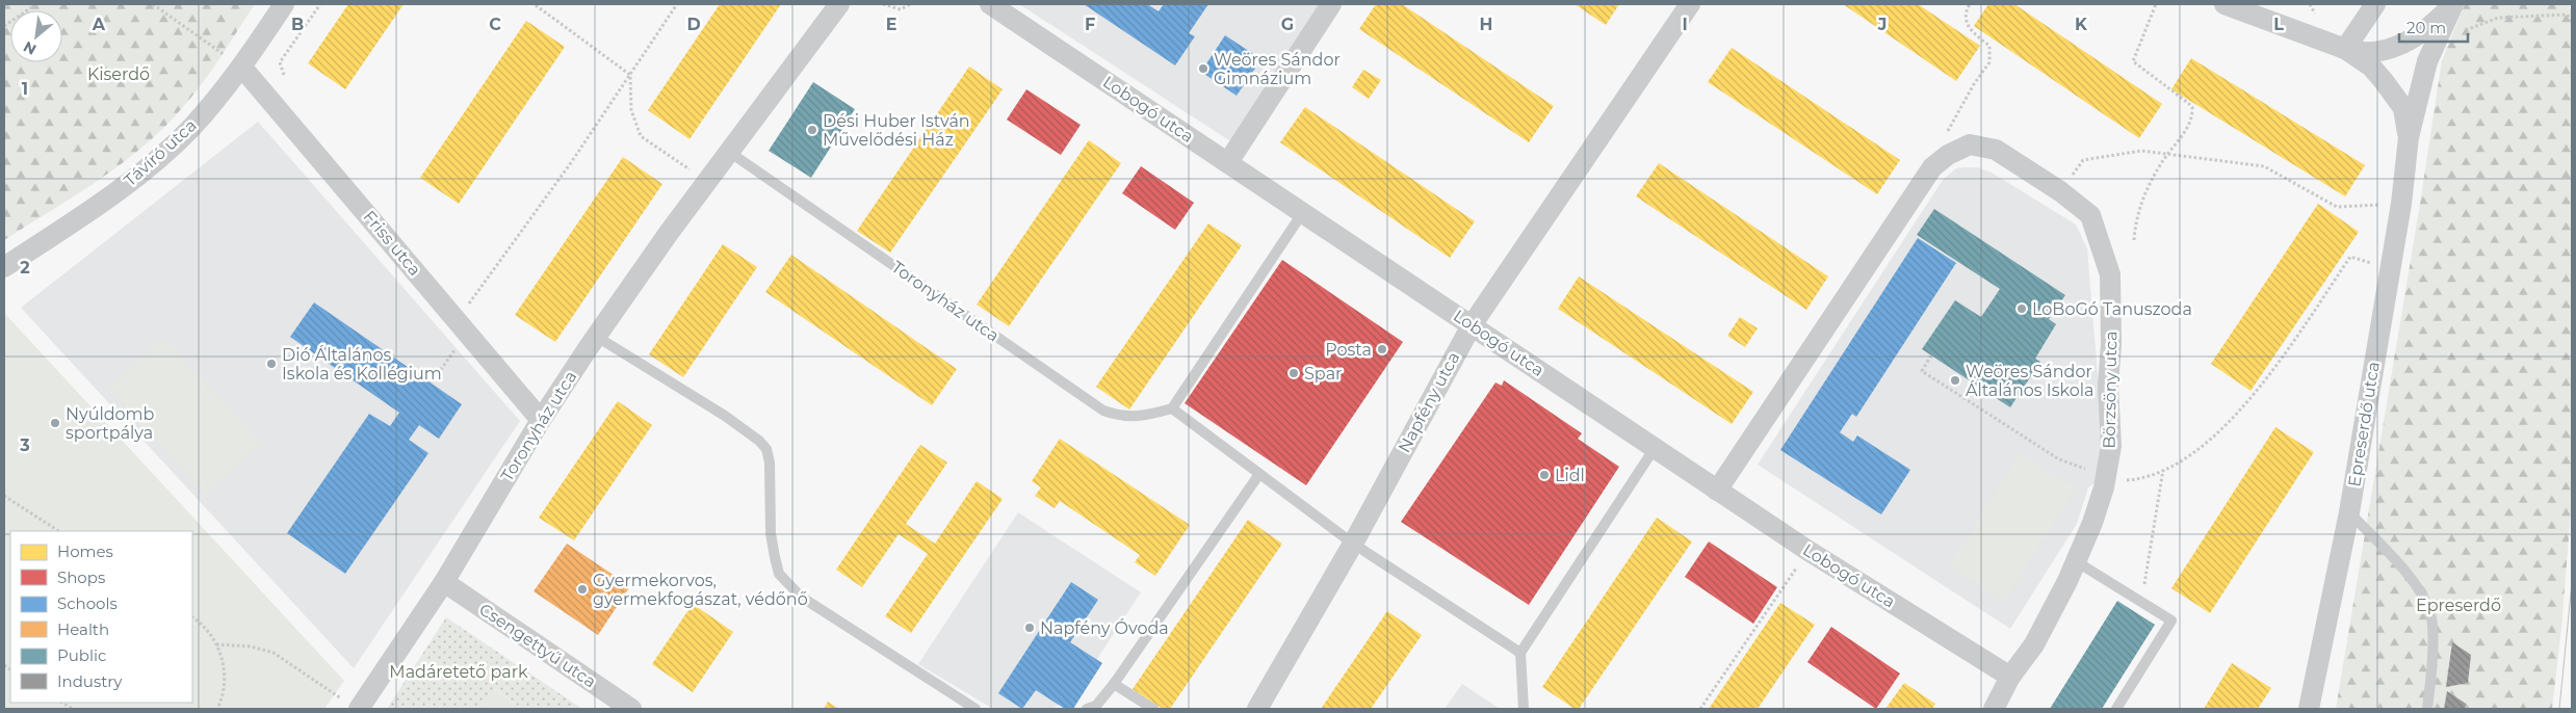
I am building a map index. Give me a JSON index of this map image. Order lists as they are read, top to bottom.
{
  "streets": {
    "street": [
      "Lobogó utca",
      "Távíró utca",
      "Friss utca",
      "Toronyház utca",
      "Börzsöny utca",
      "Napfény utca",
      "Epreserdő utca",
      "Csengettyű utca"
    ]
  },
  "crossings": [
    ["Lobogó utca", "Börzsöny utca"],
    ["Lobogó utca", "Napfény utca"],
    ["Távíró utca", "Friss utca"],
    ["Friss utca", "Toronyház utca"],
    ["Toronyház utca", "Csengettyű utca"]
  ],
  "parks": ["Kiserdő", "Epreserdő", "Madáretető park"],
  "places": [
    "Weöres Sándor Gimnázium",
    "Dési Huber István Művelődési Ház",
    "LoBoGó Tanuszoda",
    "Posta",
    "Dió Általános Iskola és Kollégium",
    "Spar",
    "Weöres Sándor Általános Iskola",
    "Nyúldomb sportpálya",
    "Lidl",
    "Gyermekorvos, gyermekfogászat, védőnő",
    "Napfény Óvoda"
  ],
  "legend": [
    "Homes",
    "Shops",
    "Schools",
    "Health",
    "Public",
    "Industry"
  ],
  "scale_bar": "20 m",
  "north": "bottom left",
  "grid": {
    "columns": [
      "A",
      "B",
      "C",
      "D",
      "E",
      "F",
      "G",
      "H",
      "I",
      "J",
      "K",
      "L"
    ],
    "rows": ["1", "2", "3"]
  }
}
